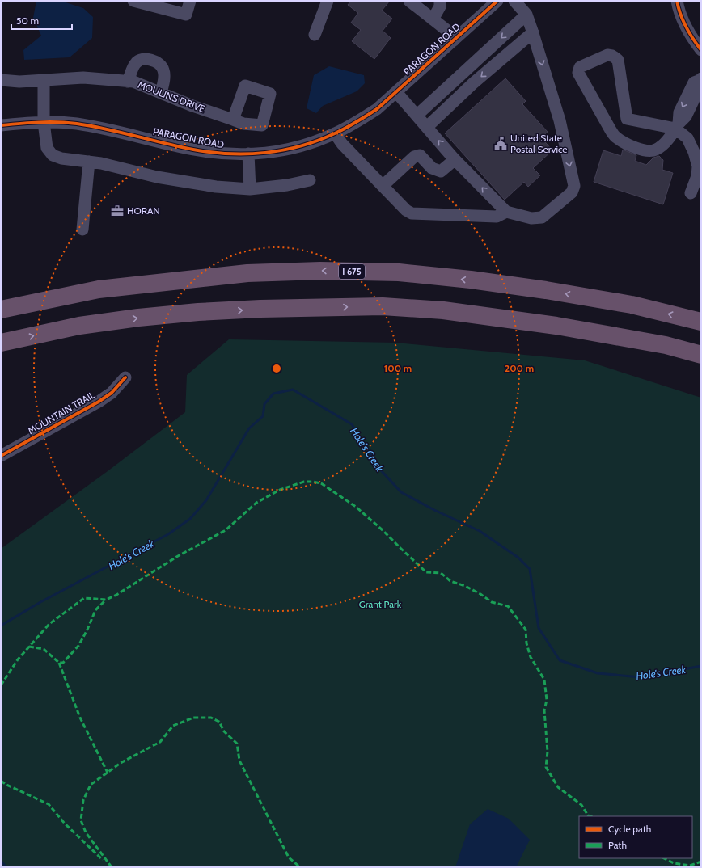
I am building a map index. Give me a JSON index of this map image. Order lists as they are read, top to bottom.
{
  "streets": {
    "highway": ["I 675"],
    "street": ["PARAGON ROAD", "MOULINS DRIVE", "MOUNTAIN TRAIL"]
  },
  "water": ["Hole's Creek"],
  "parks": ["Grant Park"],
  "places": {
    "public building": ["United State Postal Service"],
    "office": ["HORAN"]
  },
  "legend": ["Cycle path", "Path"],
  "scale_bar": "50 m",
  "rings": ["100 m", "200 m"]
}
